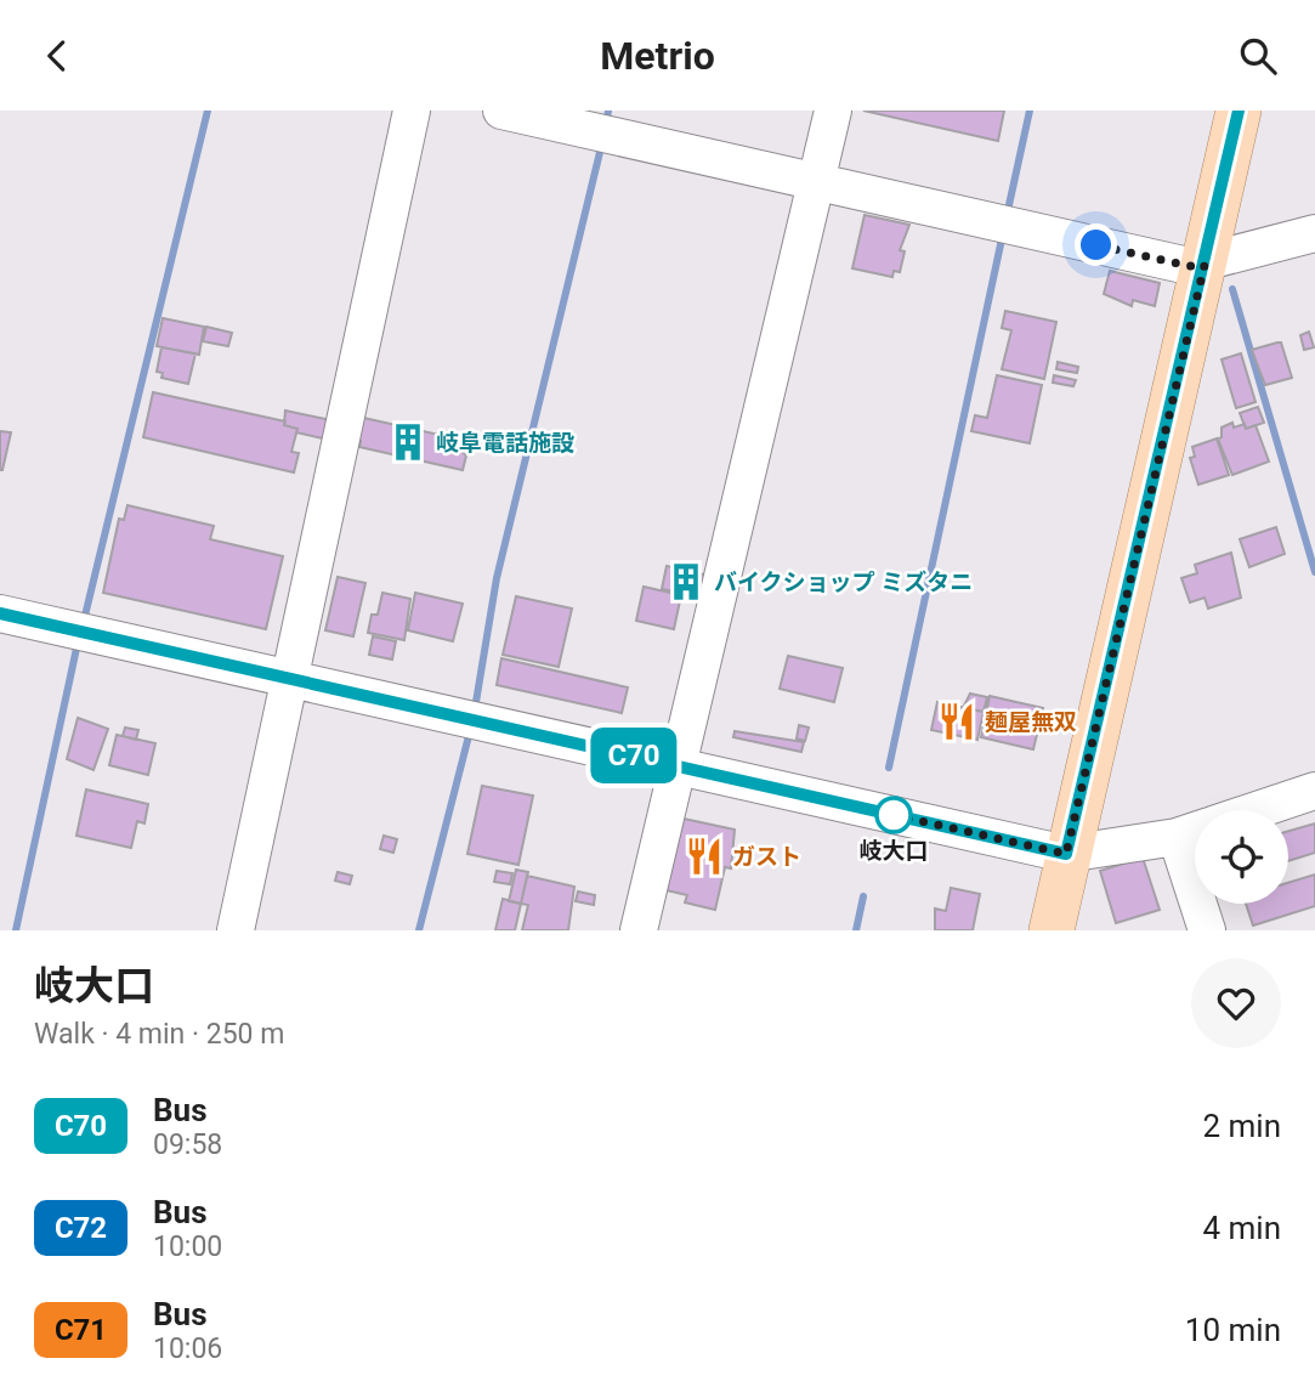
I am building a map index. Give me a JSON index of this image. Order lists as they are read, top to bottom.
{
  "places": {
    "building": ["岐阜電話施設", "バイクショップ ミズタニ"],
    "restaurant": ["麺屋無双", "ガスト"],
    "other": ["岐大口"]
  },
  "lines": ["bus line C70"],
  "page": {
    "header": "Metrio",
    "on_map": "C70",
    "heading": ["岐大口", "Walk · 4 min · 250 m"],
    "list": [
      {
        "mark": "C70",
        "name": "Bus",
        "note": "09:58",
        "value": "2 min"
      },
      {
        "mark": "C72",
        "name": "Bus",
        "note": "10:00",
        "value": "4 min"
      },
      {
        "mark": "C71",
        "name": "Bus",
        "note": "10:06",
        "value": "10 min"
      }
    ]
  }
}
